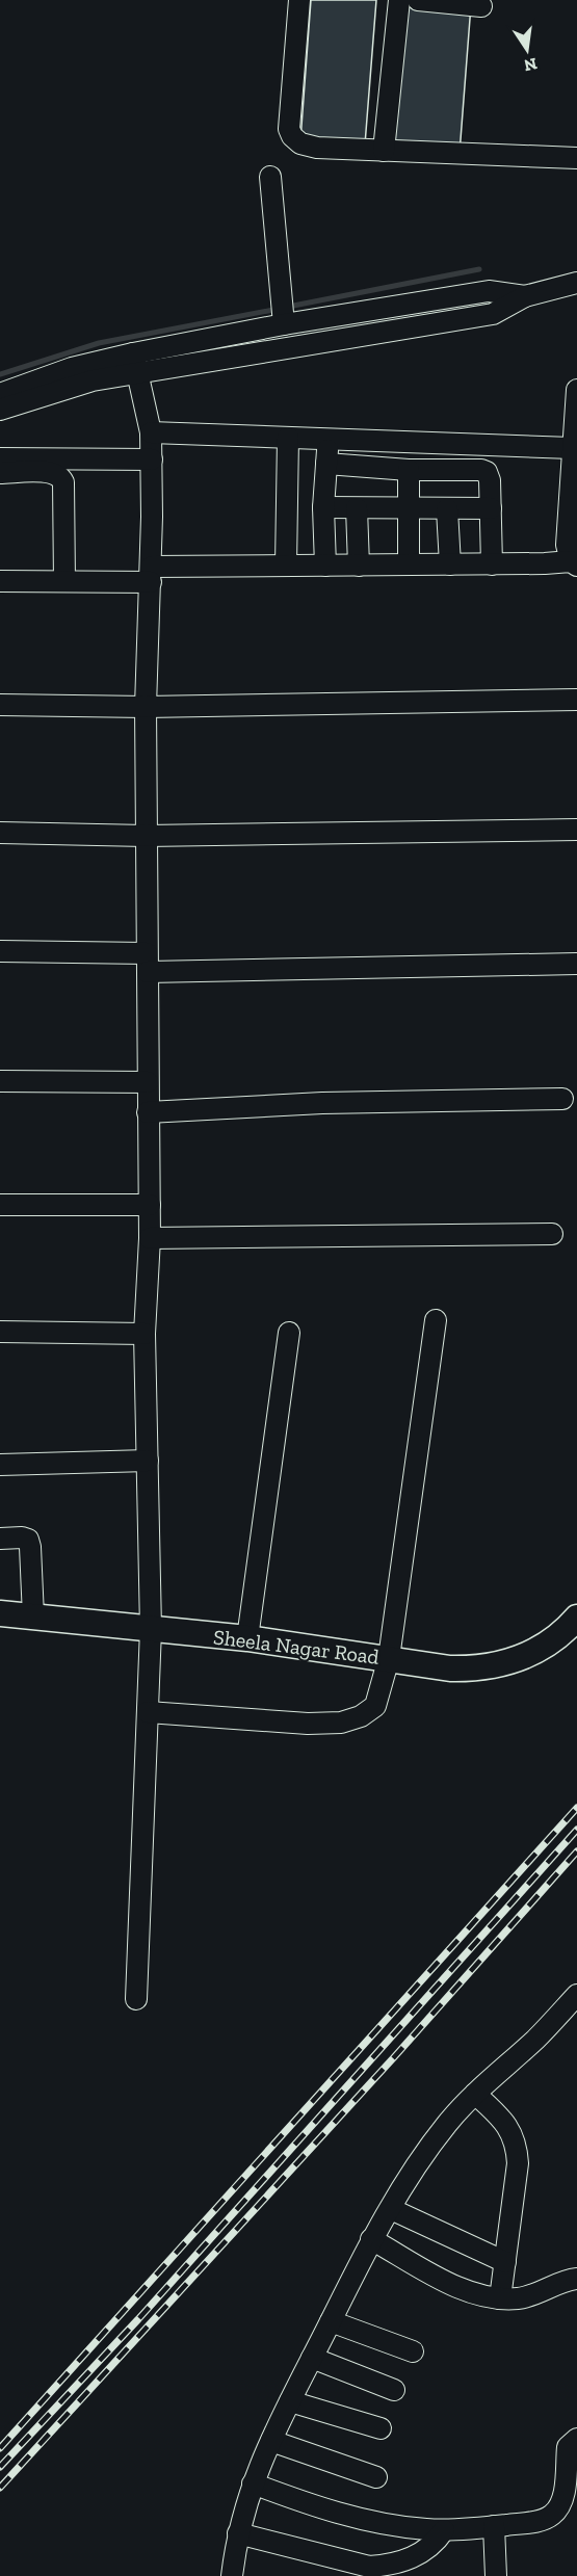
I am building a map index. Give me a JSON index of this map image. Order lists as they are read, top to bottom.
{
  "streets": {
    "main road": ["Sheela Nagar Road"]
  },
  "north": "bottom"
}
